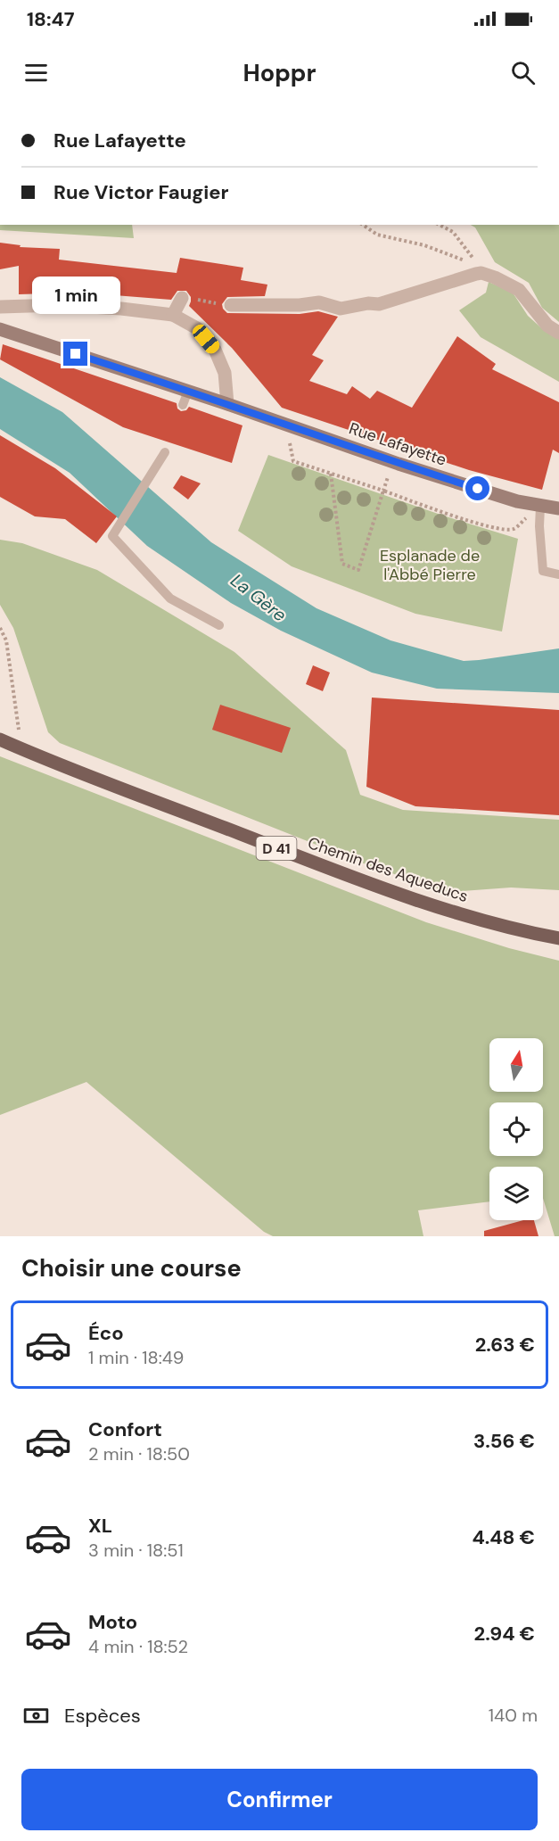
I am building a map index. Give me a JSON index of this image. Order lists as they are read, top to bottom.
{
  "streets": {
    "main road": ["Rue Lafayette", "D 41", "Chemin des Aqueducs"]
  },
  "water": ["La Gère"],
  "parks": ["Esplanade de l'Abbé Pierre"],
  "north": "top",
  "page": {
    "status": "18:47",
    "header": "Hoppr",
    "banner": ["Rue Lafayette", "Rue Victor Faugier"],
    "bubble": "1 min",
    "heading": "Choisir une course",
    "list": [
      {
        "name": "Éco",
        "note": "1 min · 18:49",
        "value": "2.63 €"
      },
      {
        "name": "Confort",
        "note": "2 min · 18:50",
        "value": "3.56 €"
      },
      {
        "name": "XL",
        "note": "3 min · 18:51",
        "value": "4.48 €"
      },
      {
        "name": "Moto",
        "note": "4 min · 18:52",
        "value": "2.94 €"
      }
    ],
    "pay": ["Espèces", "140 m"],
    "buttons": "Confirmer"
  }
}
